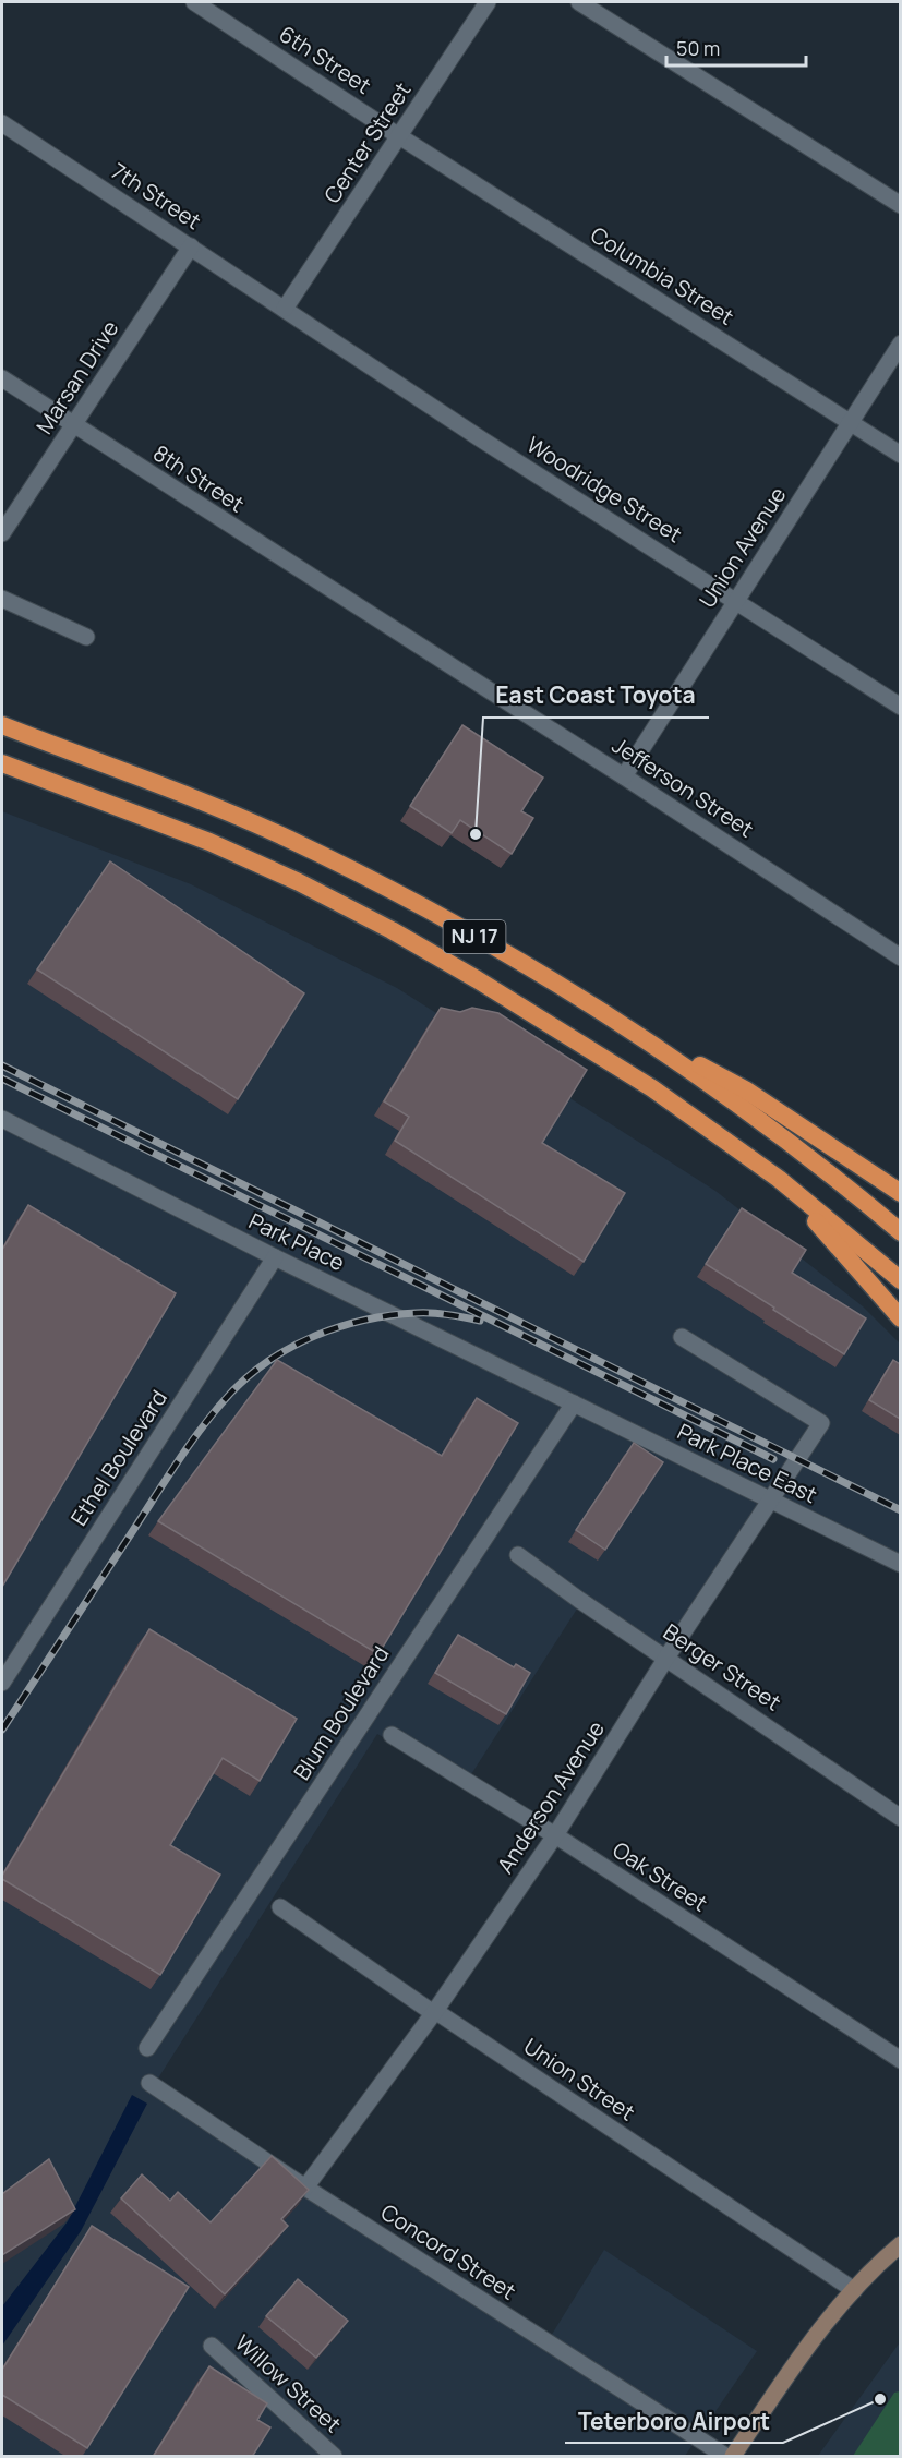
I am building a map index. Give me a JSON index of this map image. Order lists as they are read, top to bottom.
{
  "streets": {
    "highway": ["NJ 17"],
    "street": [
      "6th Street",
      "Center Street",
      "7th Street",
      "Columbia Street",
      "Marsan Drive",
      "8th Street",
      "Woodridge Street",
      "Union Avenue",
      "Jefferson Street",
      "Park Place",
      "Ethel Boulevard",
      "Park Place East",
      "Berger Street",
      "Blum Boulevard",
      "Anderson Avenue",
      "Oak Street",
      "Union Street",
      "Concord Street",
      "Willow Street"
    ]
  },
  "crossings": [
    ["6th Street", "Center Street"],
    ["6th Street", "Columbia Street"],
    ["Center Street", "7th Street"],
    ["Center Street", "Columbia Street"],
    ["Center Street", "Woodridge Street"],
    ["7th Street", "Marsan Drive"],
    ["7th Street", "Woodridge Street"],
    ["Columbia Street", "Union Avenue"],
    ["Marsan Drive", "8th Street"],
    ["8th Street", "Jefferson Street"],
    ["Woodridge Street", "Union Avenue"],
    ["Union Avenue", "Jefferson Street"],
    ["Park Place", "Ethel Boulevard"],
    ["Park Place", "Park Place East"],
    ["Park Place", "Blum Boulevard"],
    ["Park Place East", "Blum Boulevard"],
    ["Park Place East", "Anderson Avenue"],
    ["Berger Street", "Anderson Avenue"],
    ["Anderson Avenue", "Oak Street"],
    ["Anderson Avenue", "Union Street"],
    ["Anderson Avenue", "Concord Street"]
  ],
  "places": ["East Coast Toyota", "Teterboro Airport"],
  "scale_bar": "50 m"
}
